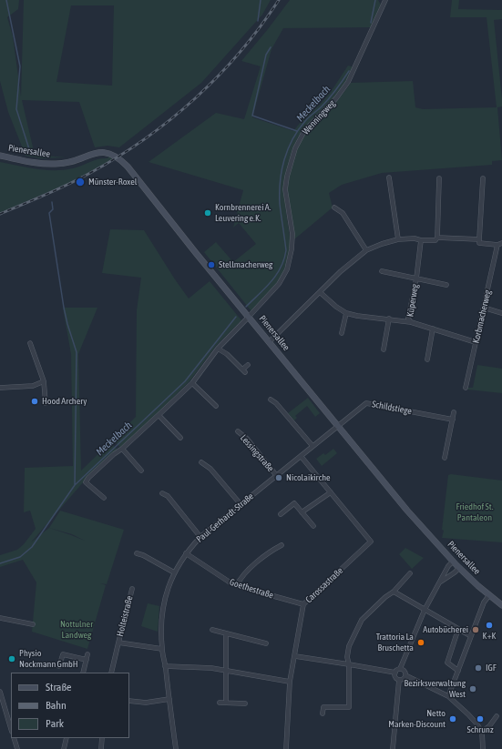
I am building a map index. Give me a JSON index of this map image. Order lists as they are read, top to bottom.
{
  "streets": {
    "main road": ["Pienersallee"],
    "street": [
      "Wenningweg",
      "Küperweg",
      "Korbmacherweg",
      "Schildstiege",
      "Lessingstraße",
      "Paul-Gerhardt-Straße",
      "Carossastraße",
      "Goethestraße",
      "Holteistraße"
    ]
  },
  "crossings": [
    ["Wenningweg", "Pienersallee"],
    ["Pienersallee", "Schildstiege"],
    ["Pienersallee", "Paul-Gerhardt-Straße"],
    ["Schildstiege", "Paul-Gerhardt-Straße"],
    ["Lessingstraße", "Paul-Gerhardt-Straße"],
    ["Paul-Gerhardt-Straße", "Carossastraße"],
    ["Paul-Gerhardt-Straße", "Goethestraße"],
    ["Paul-Gerhardt-Straße", "Holteistraße"],
    ["Carossastraße", "Goethestraße"]
  ],
  "water": ["Meckelbach"],
  "parks": ["Friedhof St. Pantaleon", "Nottulner Landweg"],
  "places": [
    "Münster-Roxel",
    "Kornbrennerei A. Leuvering e.K.",
    "Stellmacherweg",
    "Hood Archery",
    "Nicolaikirche",
    "K+K",
    "Autobücherei",
    "Trattoria La Bruschetta",
    "Physio Nockmann GmbH",
    "IGF",
    "Bezirksverwaltung West",
    "Netto Marken-Discount",
    "Schrunz"
  ],
  "legend": ["Straße", "Bahn", "Park"]
}
